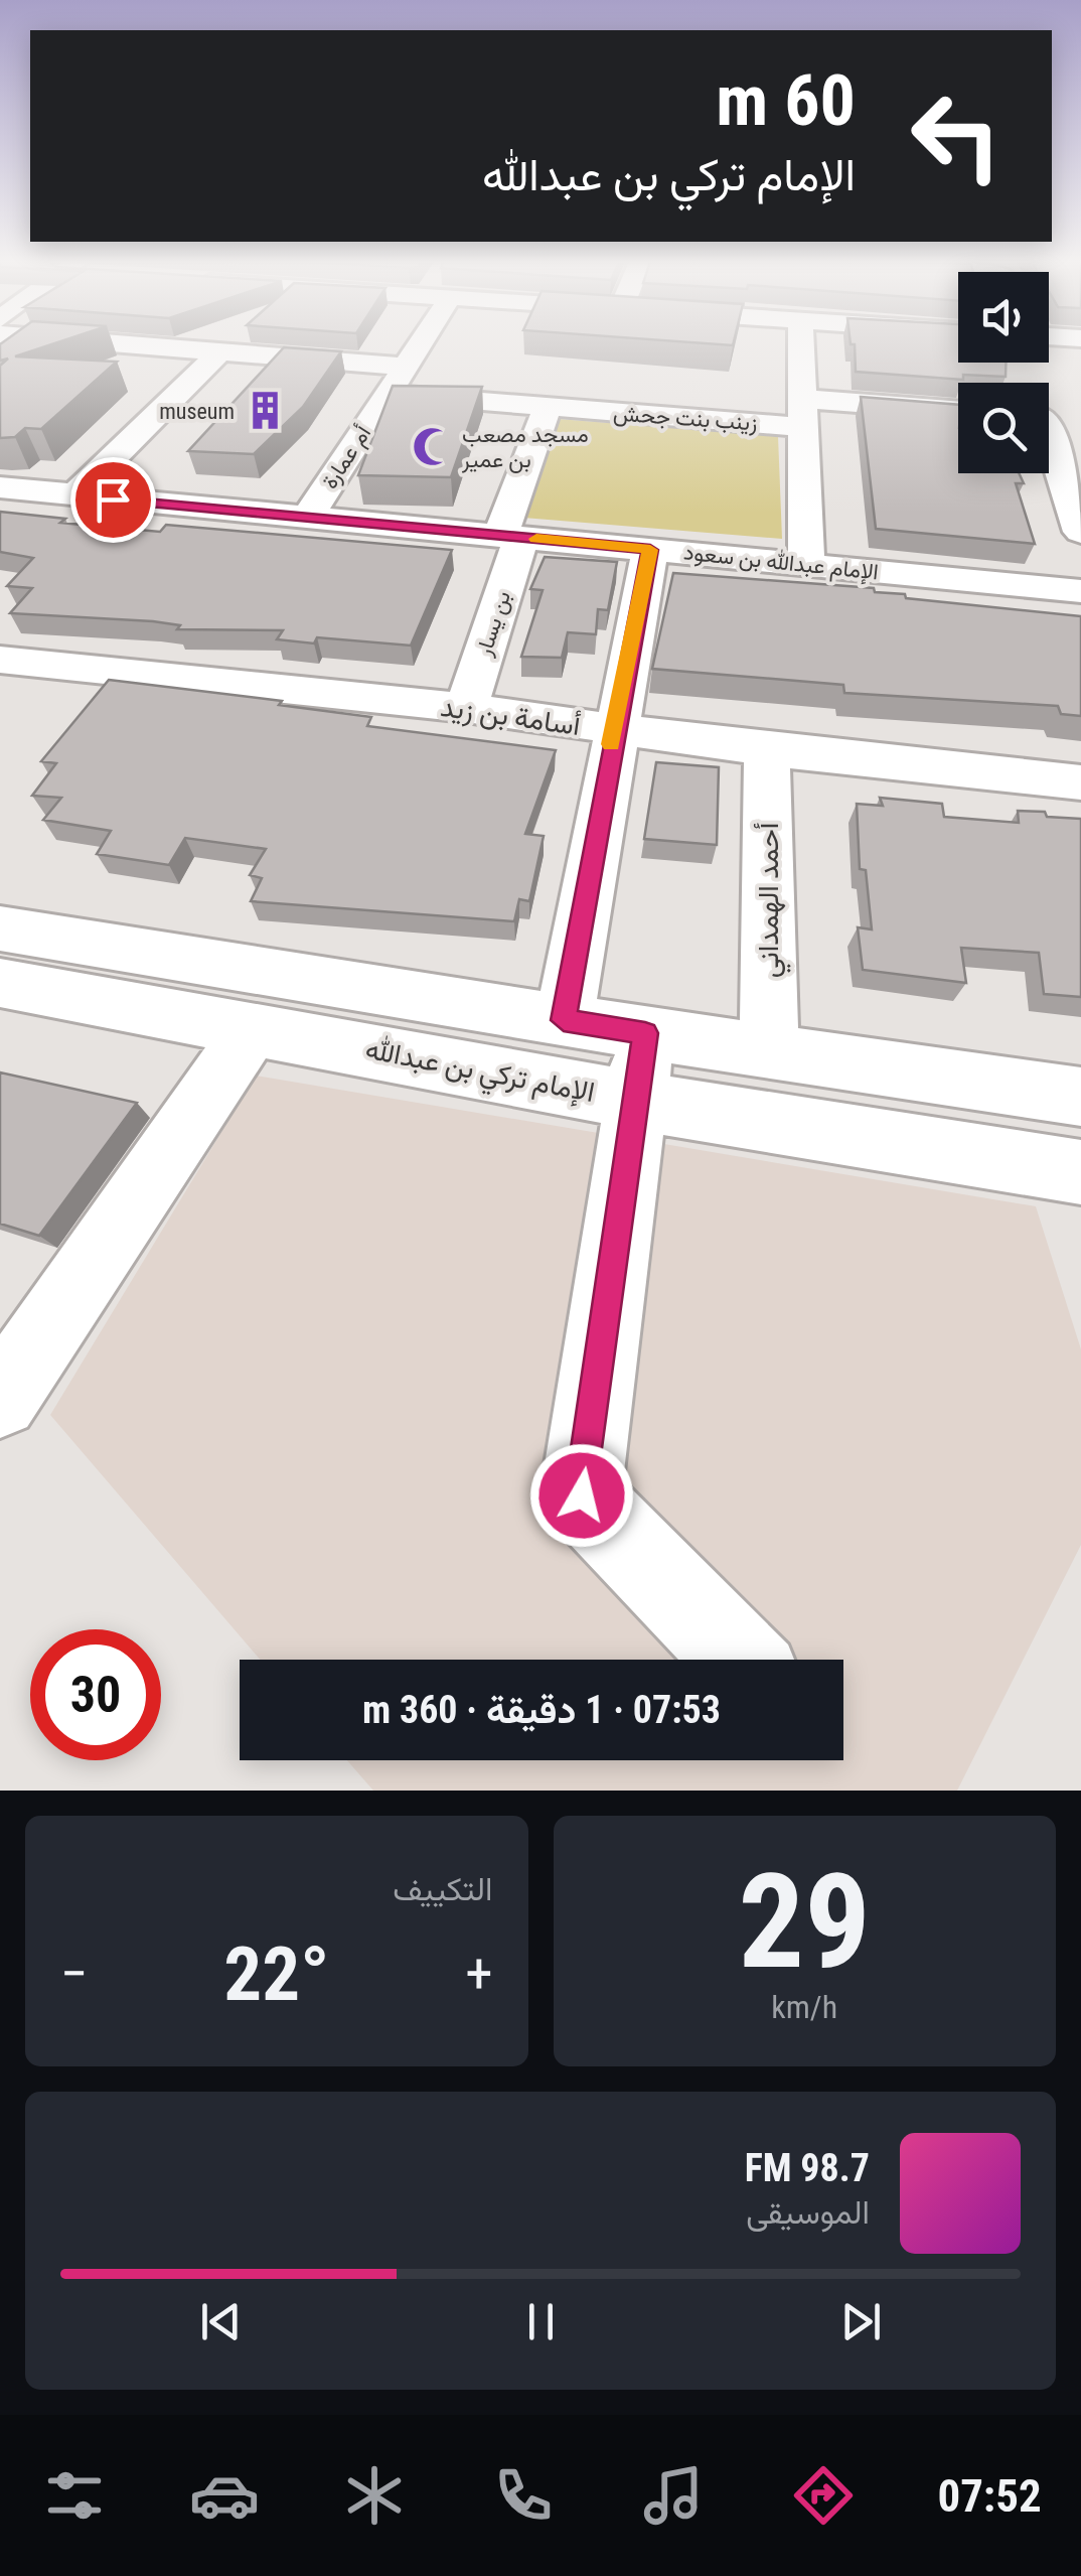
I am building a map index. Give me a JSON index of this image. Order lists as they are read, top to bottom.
{
  "streets": {
    "street": [
      "زينب بنت جحش",
      "أم عمارة",
      "الإمام عبدالله بن سعود",
      "بن يسار",
      "أسامة بن زيد",
      "أحمد الهمداني",
      "الإمام تركي بن عبدالله"
    ]
  },
  "crossings": [
    ["زينب بنت جحش", "أم عمارة"],
    ["زينب بنت جحش", "بن يسار"],
    ["أم عمارة", "الإمام عبدالله بن سعود"],
    ["الإمام عبدالله بن سعود", "بن يسار"],
    ["بن يسار", "أسامة بن زيد"],
    ["أسامة بن زيد", "أحمد الهمداني"],
    ["أحمد الهمداني", "الإمام تركي بن عبدالله"]
  ],
  "places": {
    "building": ["museum"],
    "mosque": ["مسجد مصعب بن عمير"]
  },
  "page": {
    "turn": ["60 m", "الإمام تركي بن عبدالله"],
    "limit": "30",
    "trip": "07:53 · 1 دقيقة · 360 m",
    "tile": [
      ["29", "km/h"],
      "التكييف"
    ],
    "heat": ["−", "22°", "+"],
    "song": ["98.7 FM", "الموسيقى"],
    "tabs": "07:52"
  }
}
